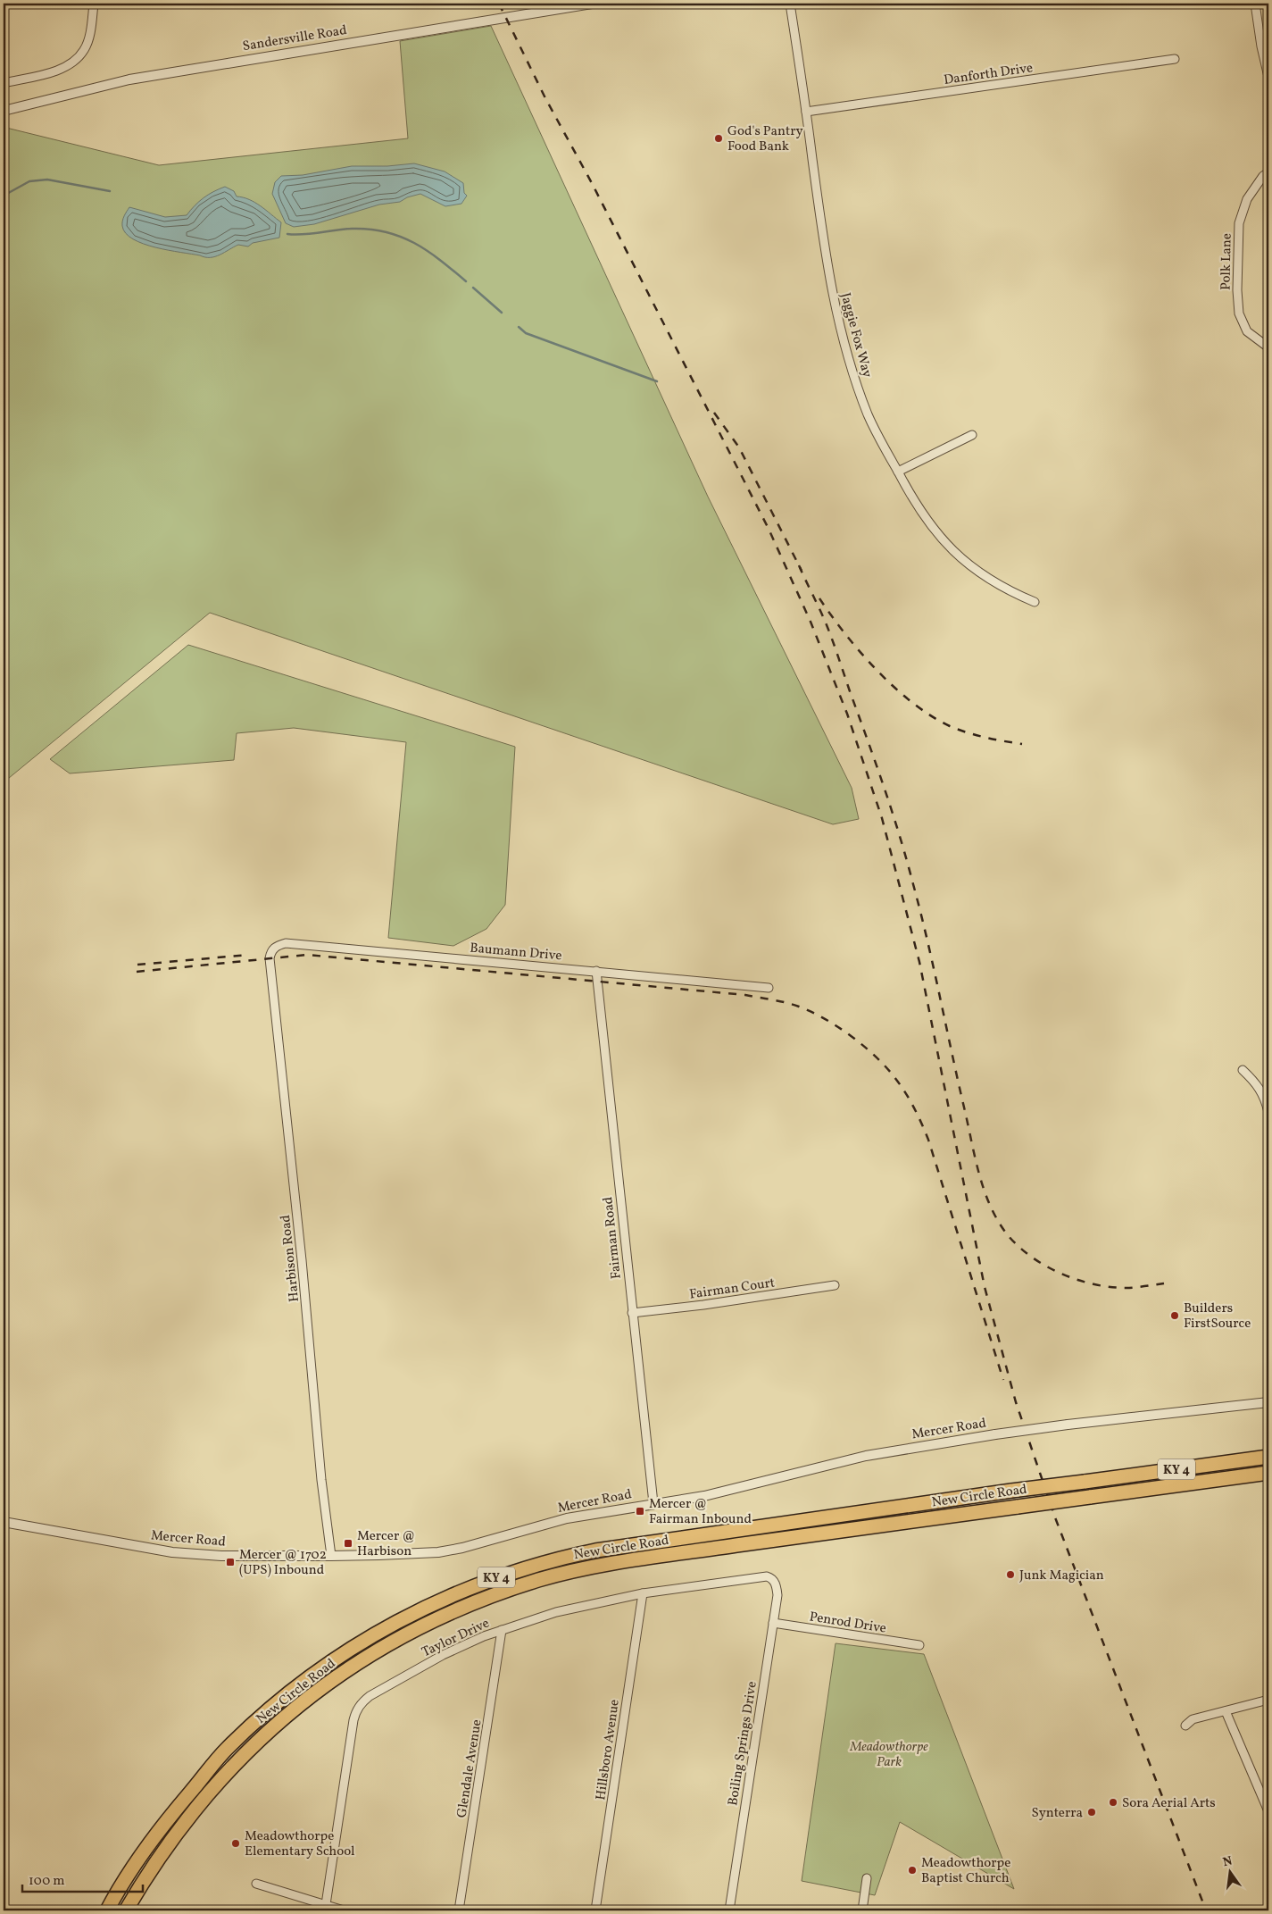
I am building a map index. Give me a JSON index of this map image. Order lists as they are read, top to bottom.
{
  "streets": {
    "highway": ["KY 4", "New Circle Road"],
    "street": [
      "Sandersville Road",
      "Danforth Drive",
      "Polk Lane",
      "Jaggie Fox Way",
      "Baumann Drive",
      "Fairman Road",
      "Harbison Road",
      "Fairman Court",
      "Mercer Road",
      "Penrod Drive",
      "Taylor Drive",
      "Boiling Springs Drive",
      "Hillsboro Avenue",
      "Glendale Avenue"
    ]
  },
  "crossings": [
    ["Danforth Drive", "Jaggie Fox Way"],
    ["Baumann Drive", "Fairman Road"],
    ["Baumann Drive", "Harbison Road"],
    ["Fairman Road", "Fairman Court"],
    ["Fairman Road", "Mercer Road"],
    ["Harbison Road", "Mercer Road"],
    ["Penrod Drive", "Boiling Springs Drive"],
    ["Taylor Drive", "Boiling Springs Drive"],
    ["Taylor Drive", "Hillsboro Avenue"],
    ["Taylor Drive", "Glendale Avenue"]
  ],
  "parks": ["Meadowthorpe Park"],
  "places": {
    "other": [
      "God's Pantry Food Bank",
      "Builders FirstSource",
      "Junk Magician",
      "Sora Aerial Arts",
      "Synterra",
      "Meadowthorpe Elementary School",
      "Meadowthorpe Baptist Church"
    ],
    "transit": ["Mercer @ Fairman Inbound", "Mercer @ Harbison", "Mercer @ 1702 (UPS) Inbound"]
  },
  "scale_bar": "100 m",
  "north": "top"
}
